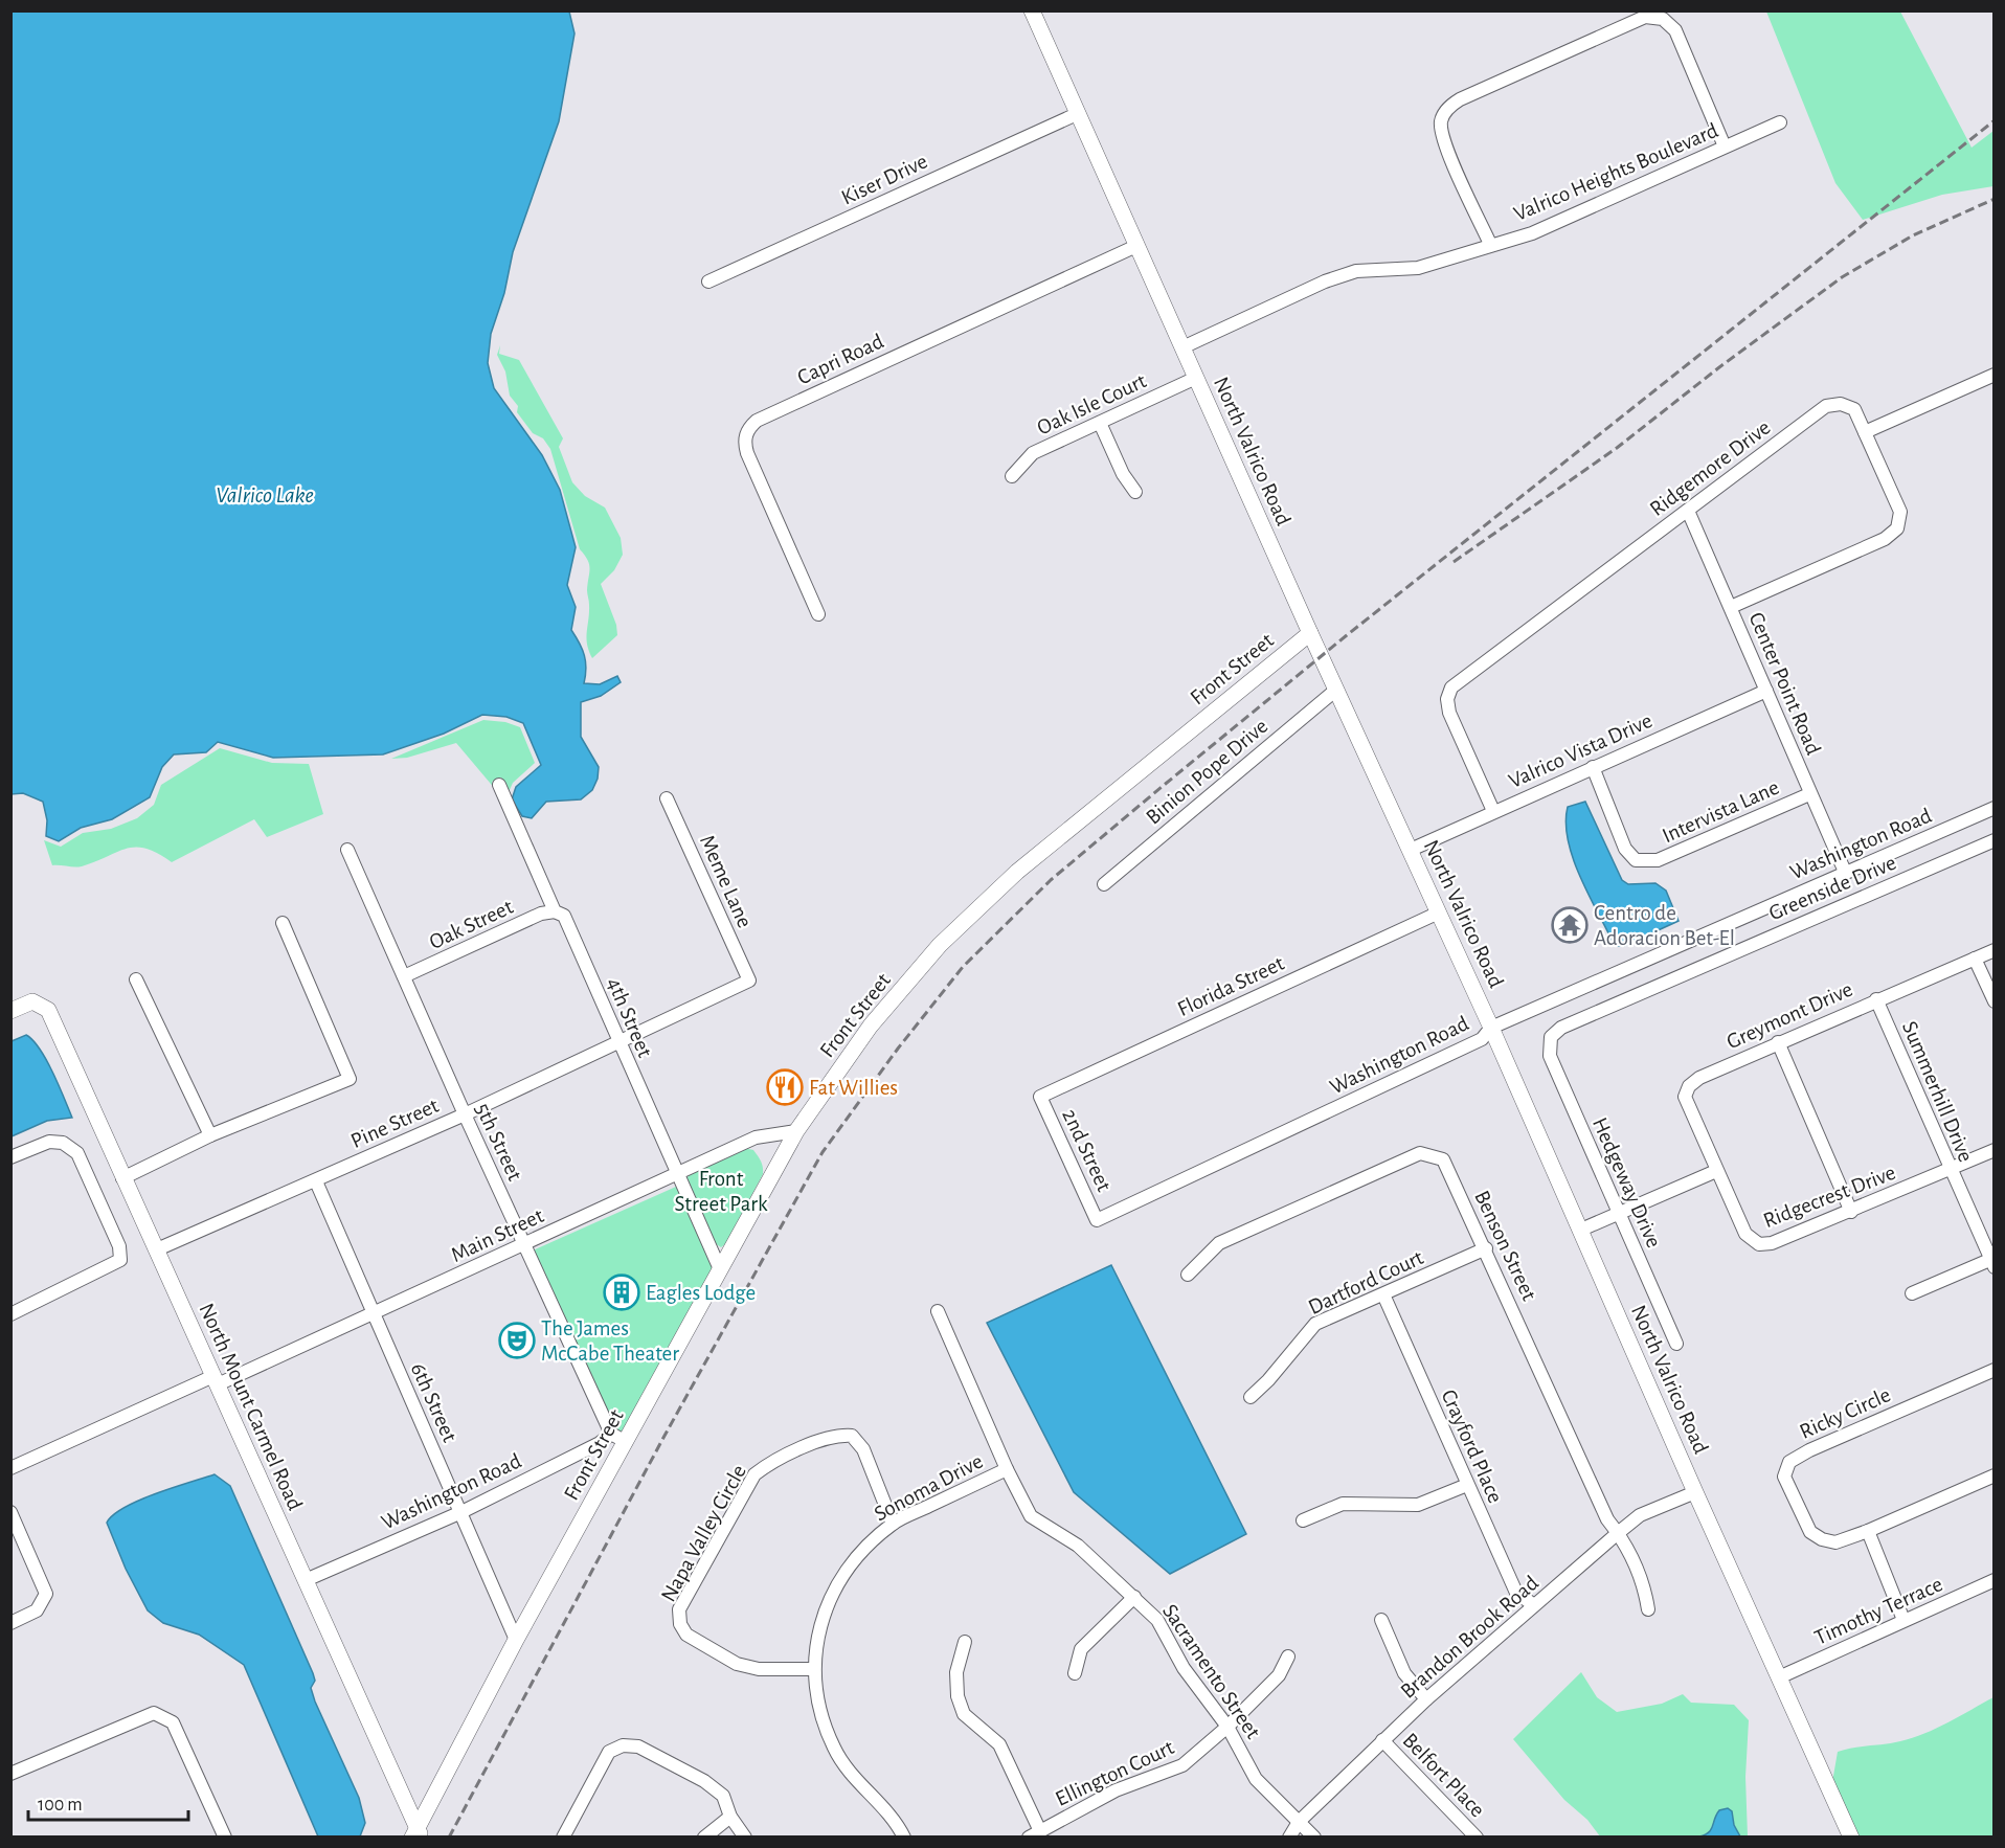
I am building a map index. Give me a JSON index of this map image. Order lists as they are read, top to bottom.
{
  "streets": {
    "street": [
      "Valrico Heights Boulevard",
      "Kiser Drive",
      "Capri Road",
      "Oak Isle Court",
      "North Valrico Road",
      "Ridgemore Drive",
      "Front Street",
      "Center Point Road",
      "Valrico Vista Drive",
      "Binion Pope Drive",
      "Intervista Lane",
      "Washington Road",
      "Meme Lane",
      "Greenside Drive",
      "Oak Street",
      "Florida Street",
      "Greymont Drive",
      "4th Street",
      "Summerhill Drive",
      "Pine Street",
      "5th Street",
      "2nd Street",
      "Hedgeway Drive",
      "Ridgecrest Drive",
      "Main Street",
      "Benson Street",
      "Dartford Court",
      "6th Street",
      "North Mount Carmel Road",
      "Ricky Circle",
      "Crayford Place",
      "Sonoma Drive",
      "Napa Valley Circle",
      "Timothy Terrace",
      "Brandon Brook Road",
      "Sacramento Street",
      "Ellington Court",
      "Belfort Place"
    ]
  },
  "crossings": [
    ["Valrico Heights Boulevard", "North Valrico Road"],
    ["Kiser Drive", "North Valrico Road"],
    ["Capri Road", "North Valrico Road"],
    ["Oak Isle Court", "North Valrico Road"],
    ["North Valrico Road", "Front Street"],
    ["North Valrico Road", "Valrico Vista Drive"],
    ["North Valrico Road", "Binion Pope Drive"],
    ["North Valrico Road", "Washington Road"],
    ["North Valrico Road", "Florida Street"],
    ["North Valrico Road", "Timothy Terrace"],
    ["North Valrico Road", "Brandon Brook Road"],
    ["Ridgemore Drive", "Center Point Road"],
    ["Ridgemore Drive", "Valrico Vista Drive"],
    ["Front Street", "4th Street"],
    ["Front Street", "Main Street"],
    ["Front Street", "6th Street"],
    ["Front Street", "North Mount Carmel Road"],
    ["Center Point Road", "Valrico Vista Drive"],
    ["Center Point Road", "Intervista Lane"],
    ["Center Point Road", "Washington Road"],
    ["Valrico Vista Drive", "Intervista Lane"],
    ["Washington Road", "5th Street"],
    ["Washington Road", "2nd Street"],
    ["Washington Road", "6th Street"],
    ["Washington Road", "North Mount Carmel Road"],
    ["Meme Lane", "Pine Street"],
    ["Greenside Drive", "Hedgeway Drive"],
    ["Oak Street", "4th Street"],
    ["Oak Street", "5th Street"],
    ["Florida Street", "2nd Street"],
    ["Greymont Drive", "Summerhill Drive"],
    ["Greymont Drive", "Ridgecrest Drive"],
    ["4th Street", "Pine Street"],
    ["4th Street", "Main Street"],
    ["Summerhill Drive", "Ridgecrest Drive"],
    ["Pine Street", "5th Street"],
    ["Pine Street", "6th Street"],
    ["Pine Street", "North Mount Carmel Road"],
    ["5th Street", "Main Street"],
    ["Main Street", "6th Street"],
    ["Main Street", "North Mount Carmel Road"],
    ["Benson Street", "Dartford Court"],
    ["Benson Street", "Brandon Brook Road"],
    ["Dartford Court", "Crayford Place"],
    ["Crayford Place", "Brandon Brook Road"],
    ["Sonoma Drive", "Napa Valley Circle"],
    ["Sonoma Drive", "Sacramento Street"],
    ["Brandon Brook Road", "Sacramento Street"],
    ["Brandon Brook Road", "Belfort Place"],
    ["Sacramento Street", "Ellington Court"]
  ],
  "water": ["Valrico Lake"],
  "parks": ["Front Street Park"],
  "places": {
    "temple": ["Centro de Adoracion Bet-El"],
    "restaurant": ["Fat Willies"],
    "building": ["Eagles Lodge"],
    "theatre": ["The James McCabe Theater"]
  },
  "scale_bar": "100 m"
}
